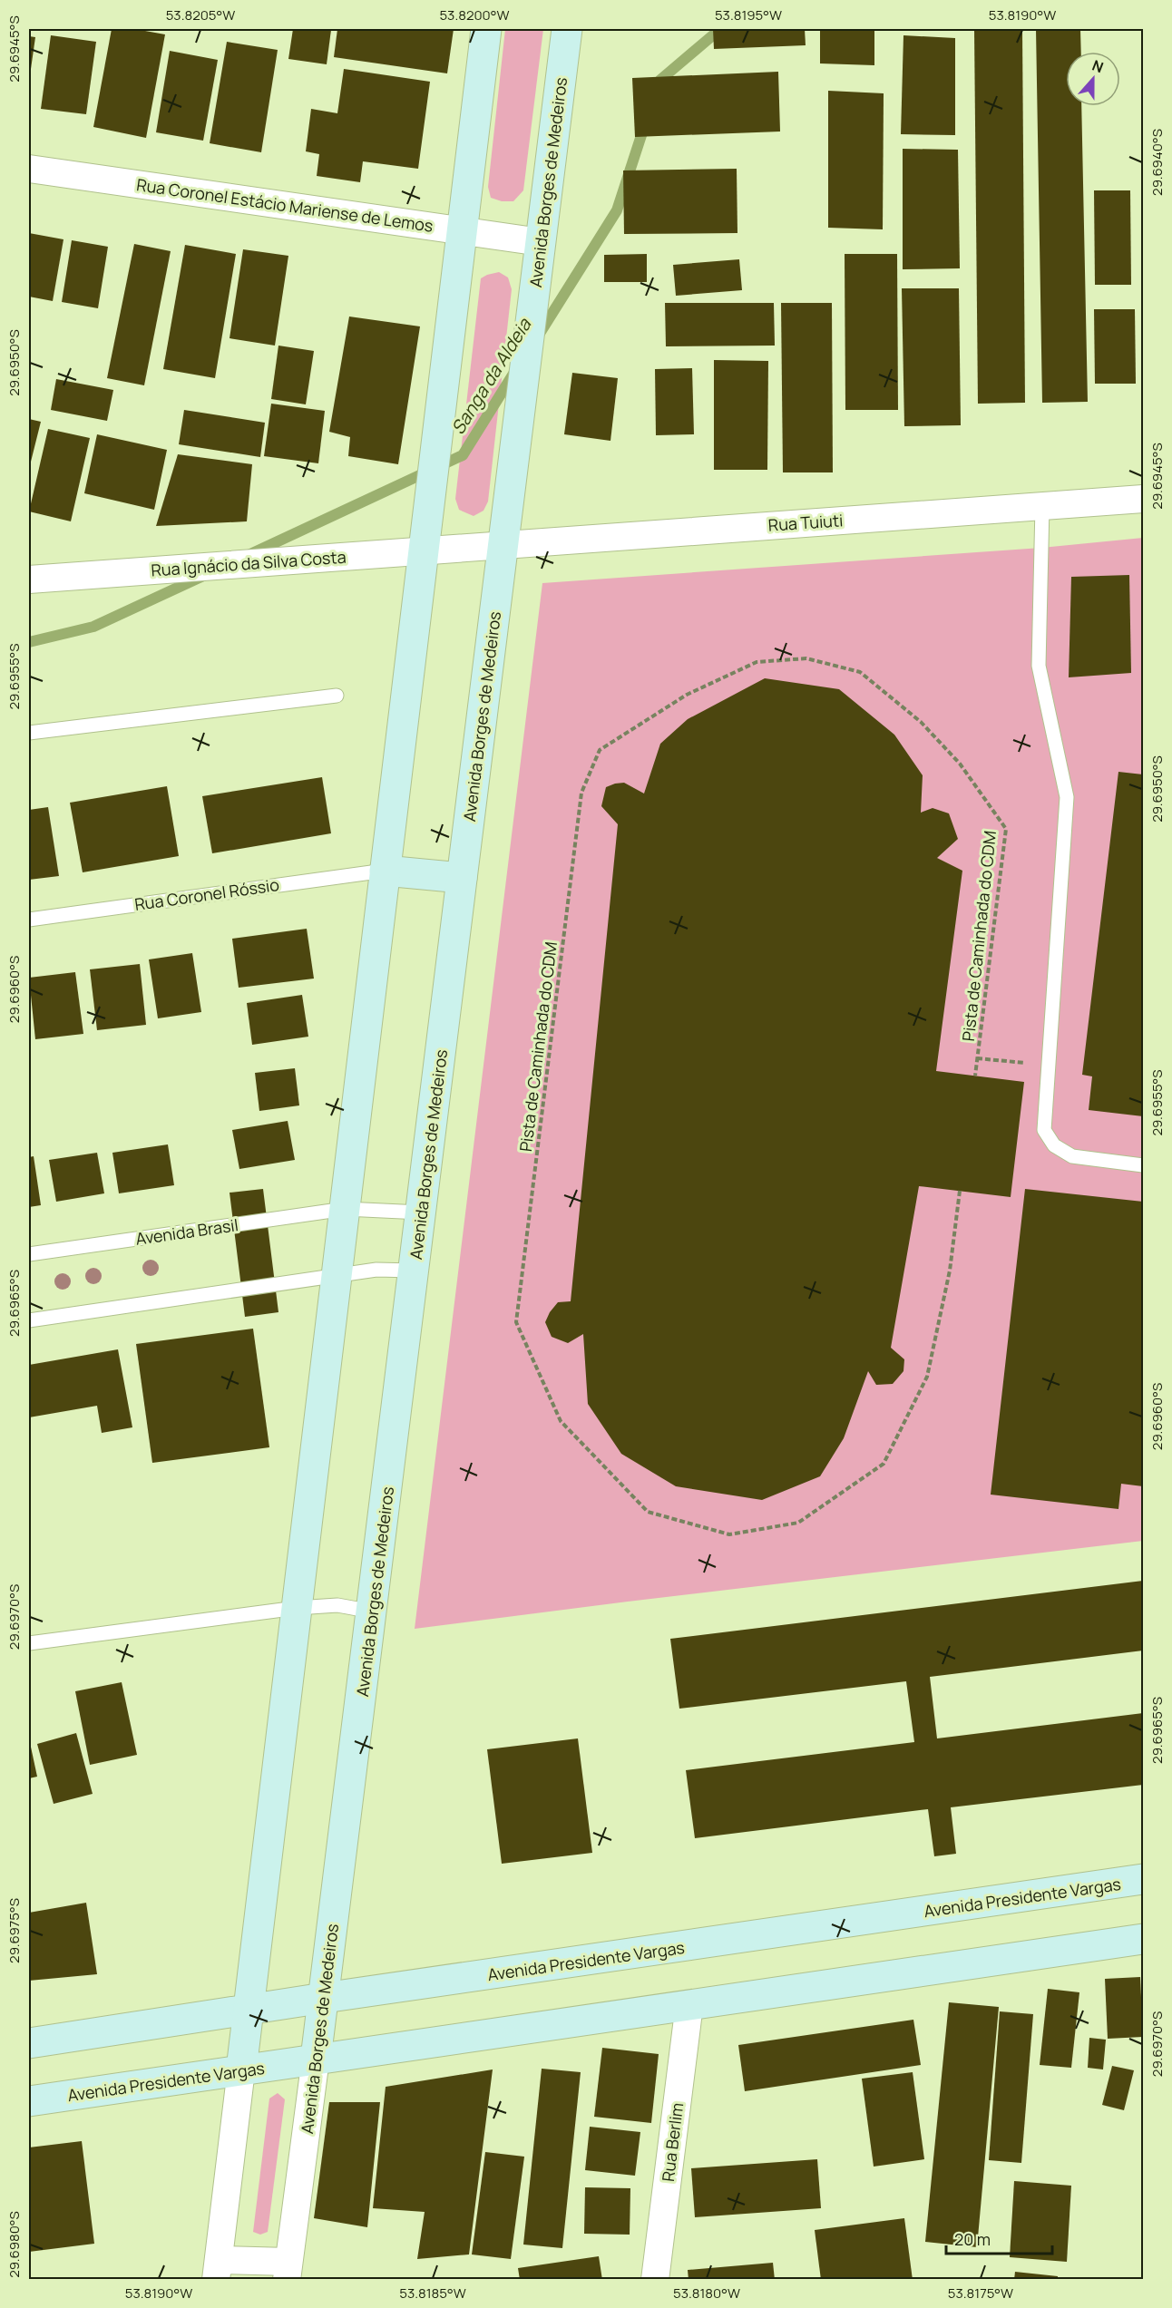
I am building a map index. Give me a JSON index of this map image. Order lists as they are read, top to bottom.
{
  "streets": {
    "main road": ["Avenida Borges de Medeiros", "Avenida Presidente Vargas"],
    "street": [
      "Rua Coronel Estácio Mariense de Lemos",
      "Rua Tuiuti",
      "Rua Ignácio da Silva Costa",
      "Rua Berlim"
    ],
    "lane": ["Rua Coronel Róssio", "Avenida Brasil"],
    "path": ["Pista de Caminhada do CDM"]
  },
  "crossings": [
    ["Avenida Borges de Medeiros", "Rua Coronel Estácio Mariense de Lemos"],
    ["Avenida Borges de Medeiros", "Rua Tuiuti"],
    ["Avenida Borges de Medeiros", "Avenida Brasil"],
    ["Avenida Borges de Medeiros", "Avenida Presidente Vargas"],
    ["Rua Tuiuti", "Rua Ignácio da Silva Costa"],
    ["Avenida Presidente Vargas", "Rua Berlim"]
  ],
  "water": ["Sanga da Aldeia"],
  "scale_bar": "20 m",
  "north": "top",
  "coordinates": [
    "53.8205°W",
    "53.8200°W",
    "53.8195°W",
    "53.8190°W",
    "29.6945°S",
    "29.6940°S",
    "29.6950°S",
    "29.6955°S",
    "29.6960°S",
    "29.6965°S",
    "29.6970°S",
    "29.6975°S",
    "29.6980°S",
    "53.8185°W",
    "53.8180°W",
    "53.8175°W"
  ]
}
